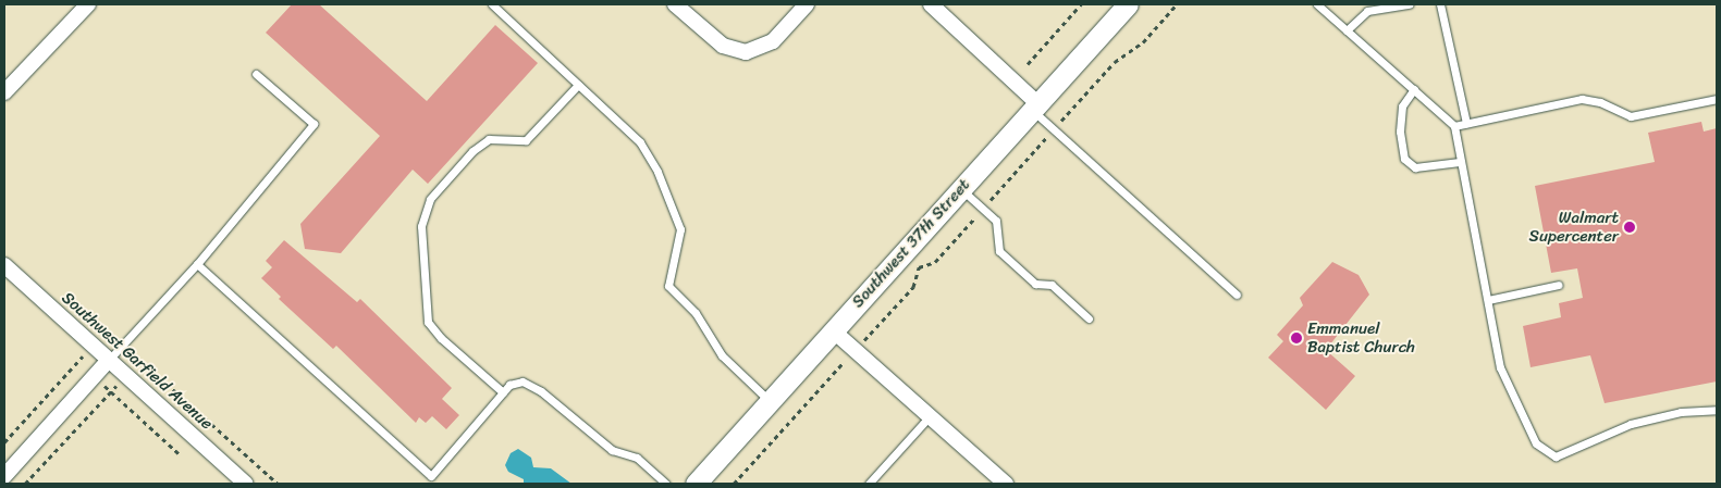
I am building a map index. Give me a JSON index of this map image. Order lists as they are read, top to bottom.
{
  "streets": {
    "main road": ["Southwest 37th Street"],
    "street": ["Southwest Garfield Avenue"]
  },
  "places": ["Walmart Supercenter", "Emmanuel Baptist Church"]
}
